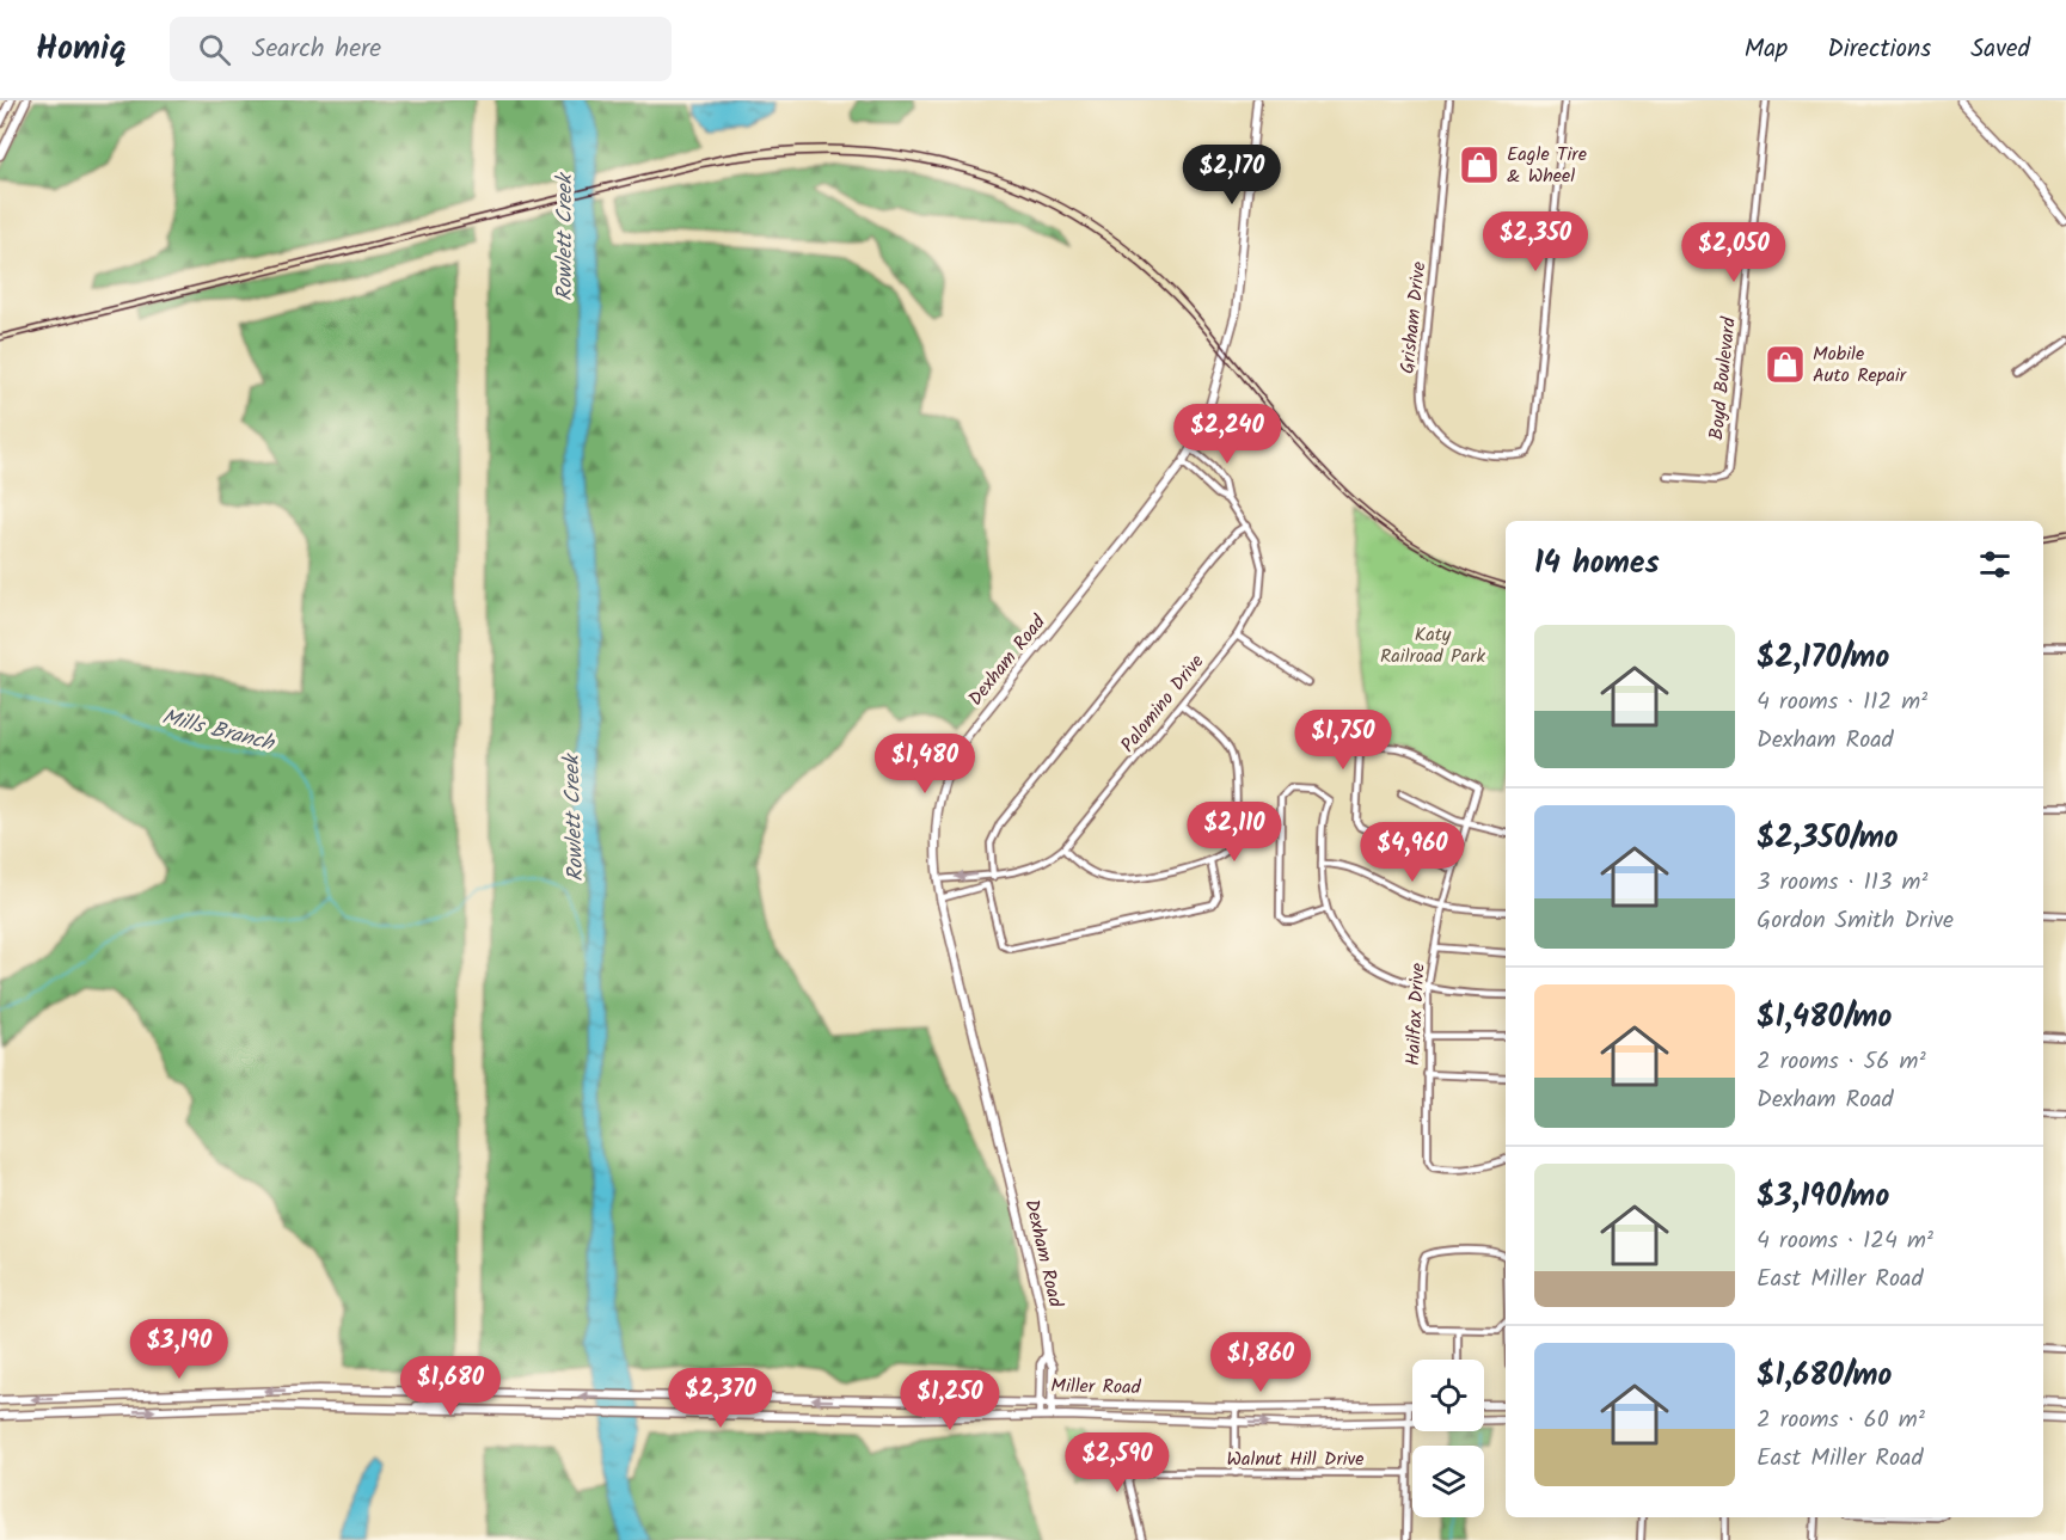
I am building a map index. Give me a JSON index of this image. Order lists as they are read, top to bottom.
{
  "streets": {
    "main road": ["Dexham Road", "Miller Road"],
    "street": [
      "Grisham Drive",
      "Boyd Boulevard",
      "Palomino Drive",
      "Hailfax Drive",
      "Walnut Hill Drive"
    ]
  },
  "crossings": [
    ["Dexham Road", "Palomino Drive"],
    ["Dexham Road", "Miller Road"]
  ],
  "water": ["Rowlett Creek", "Mills Branch"],
  "parks": ["Katy Railroad Park"],
  "places": {
    "shop": ["Eagle Tire & Wheel", "Mobile Auto Repair"]
  },
  "page": {
    "header": "Homiq",
    "search": "Search here",
    "nav": ["Map", "Directions", "Saved"],
    "price": [
      "$2,170",
      "$2,350",
      "$2,050",
      "$2,240",
      "$1,750",
      "$1,480",
      "$2,110",
      "$4,960",
      "$3,190",
      "$1,860",
      "$1,680",
      "$2,370",
      "$1,250",
      "$2,590"
    ],
    "heading": "14 homes",
    "list": [
      {
        "name": "$2,170/mo",
        "note": "4 rooms · 112 m² · Dexham Road"
      },
      {
        "name": "$2,350/mo",
        "note": "3 rooms · 113 m² · Gordon Smith Drive"
      },
      {
        "name": "$1,480/mo",
        "note": "2 rooms · 56 m² · Dexham Road"
      },
      {
        "name": "$3,190/mo",
        "note": "4 rooms · 124 m² · East Miller Road"
      },
      {
        "name": "$1,680/mo",
        "note": "2 rooms · 60 m² · East Miller Road"
      }
    ]
  }
}
